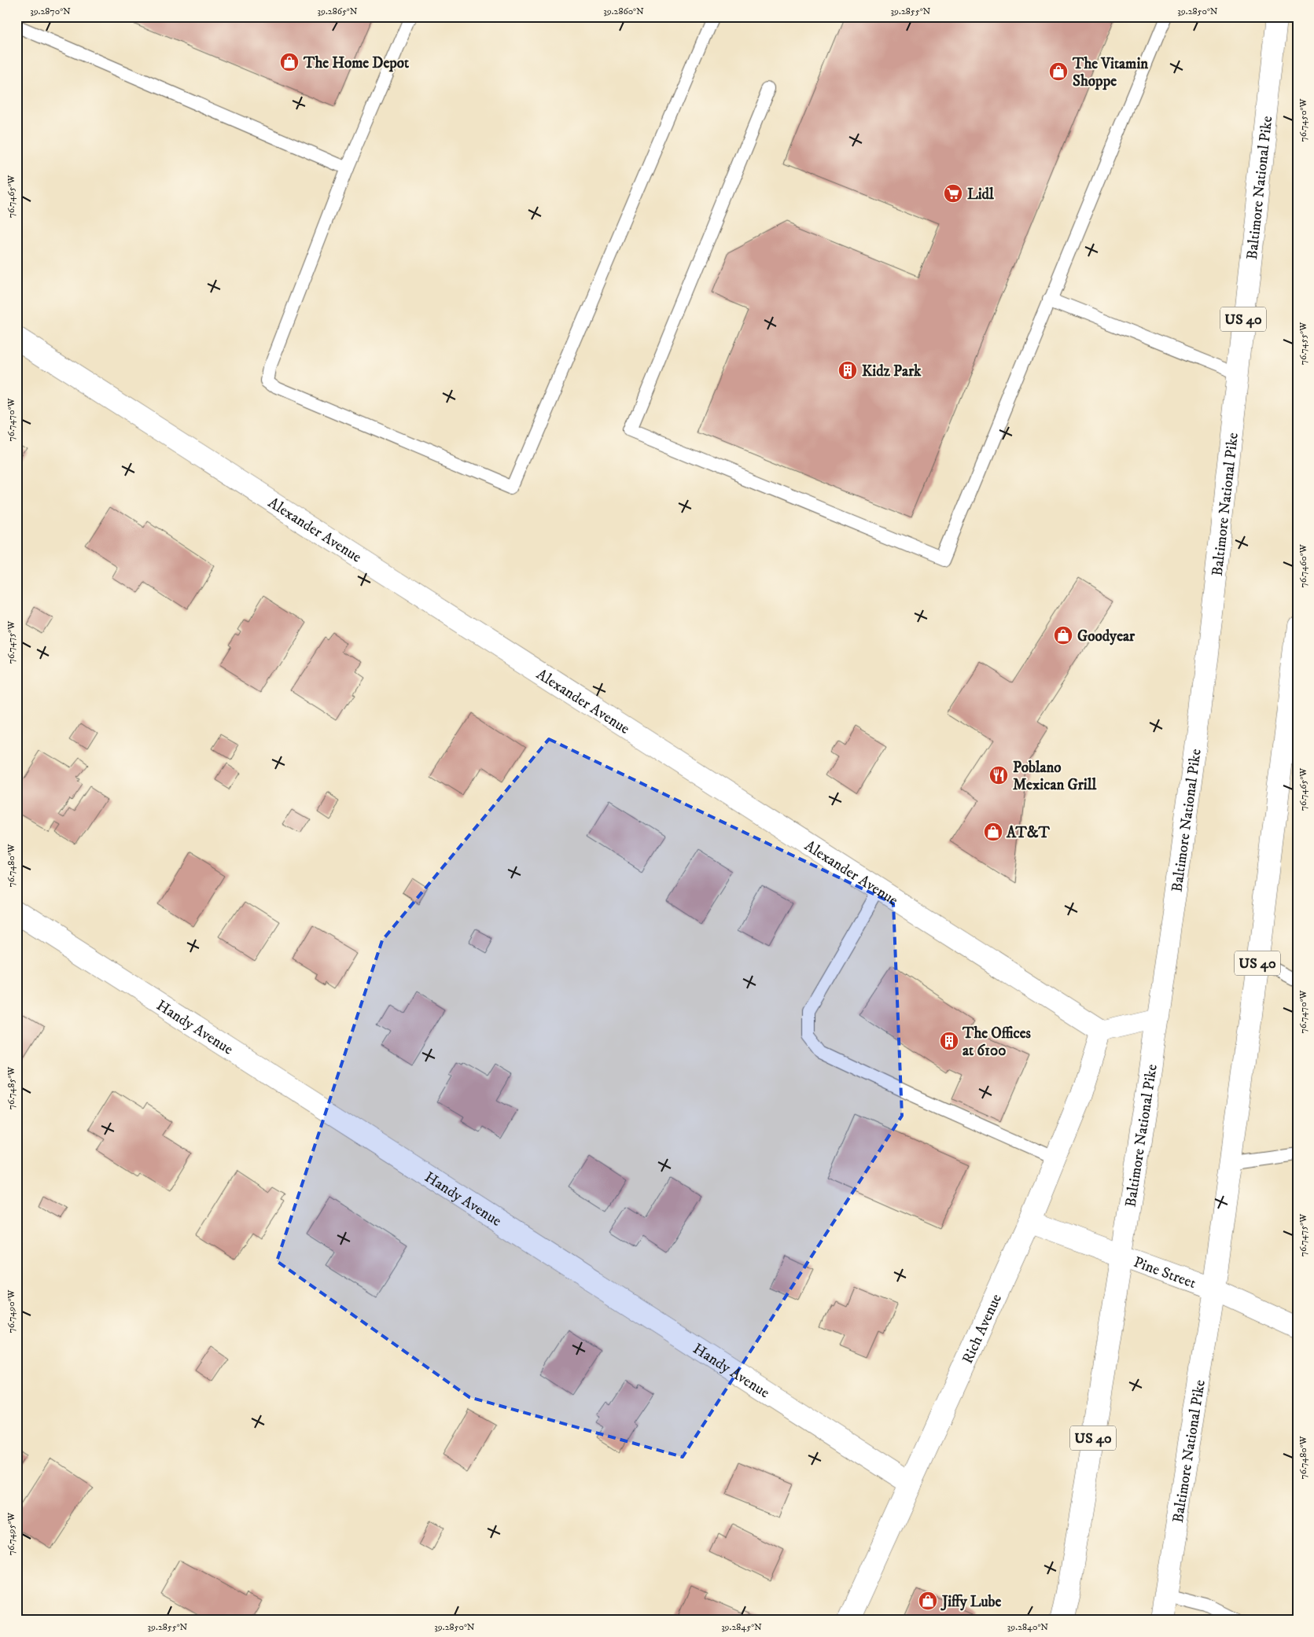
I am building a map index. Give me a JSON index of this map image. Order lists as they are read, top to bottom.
{
  "streets": {
    "street": [
      "Baltimore National Pike",
      "US 40",
      "Alexander Avenue",
      "Handy Avenue",
      "Pine Street",
      "Rich Avenue"
    ]
  },
  "crossings": [
    ["Baltimore National Pike", "Pine Street"],
    ["Alexander Avenue", "Rich Avenue"],
    ["Handy Avenue", "Rich Avenue"],
    ["Pine Street", "Rich Avenue"]
  ],
  "places": {
    "shop": [
      "The Home Depot",
      "The Vitamin Shoppe",
      "Goodyear",
      "AT&T",
      "Jiffy Lube"
    ],
    "supermarket": ["Lidl"],
    "building": ["Kidz Park", "The Offices at 6100"],
    "restaurant": ["Poblano Mexican Grill"]
  },
  "coordinates": [
    "39.2870°N",
    "39.2865°N",
    "39.2860°N",
    "39.2855°N",
    "39.2850°N",
    "76.7450°W",
    "76.7465°W",
    "76.7455°W",
    "76.7470°W",
    "76.7460°W",
    "76.7475°W",
    "76.7480°W",
    "76.7485°W",
    "76.7490°W",
    "76.7495°W",
    "39.2845°N",
    "39.2840°N"
  ]
}
